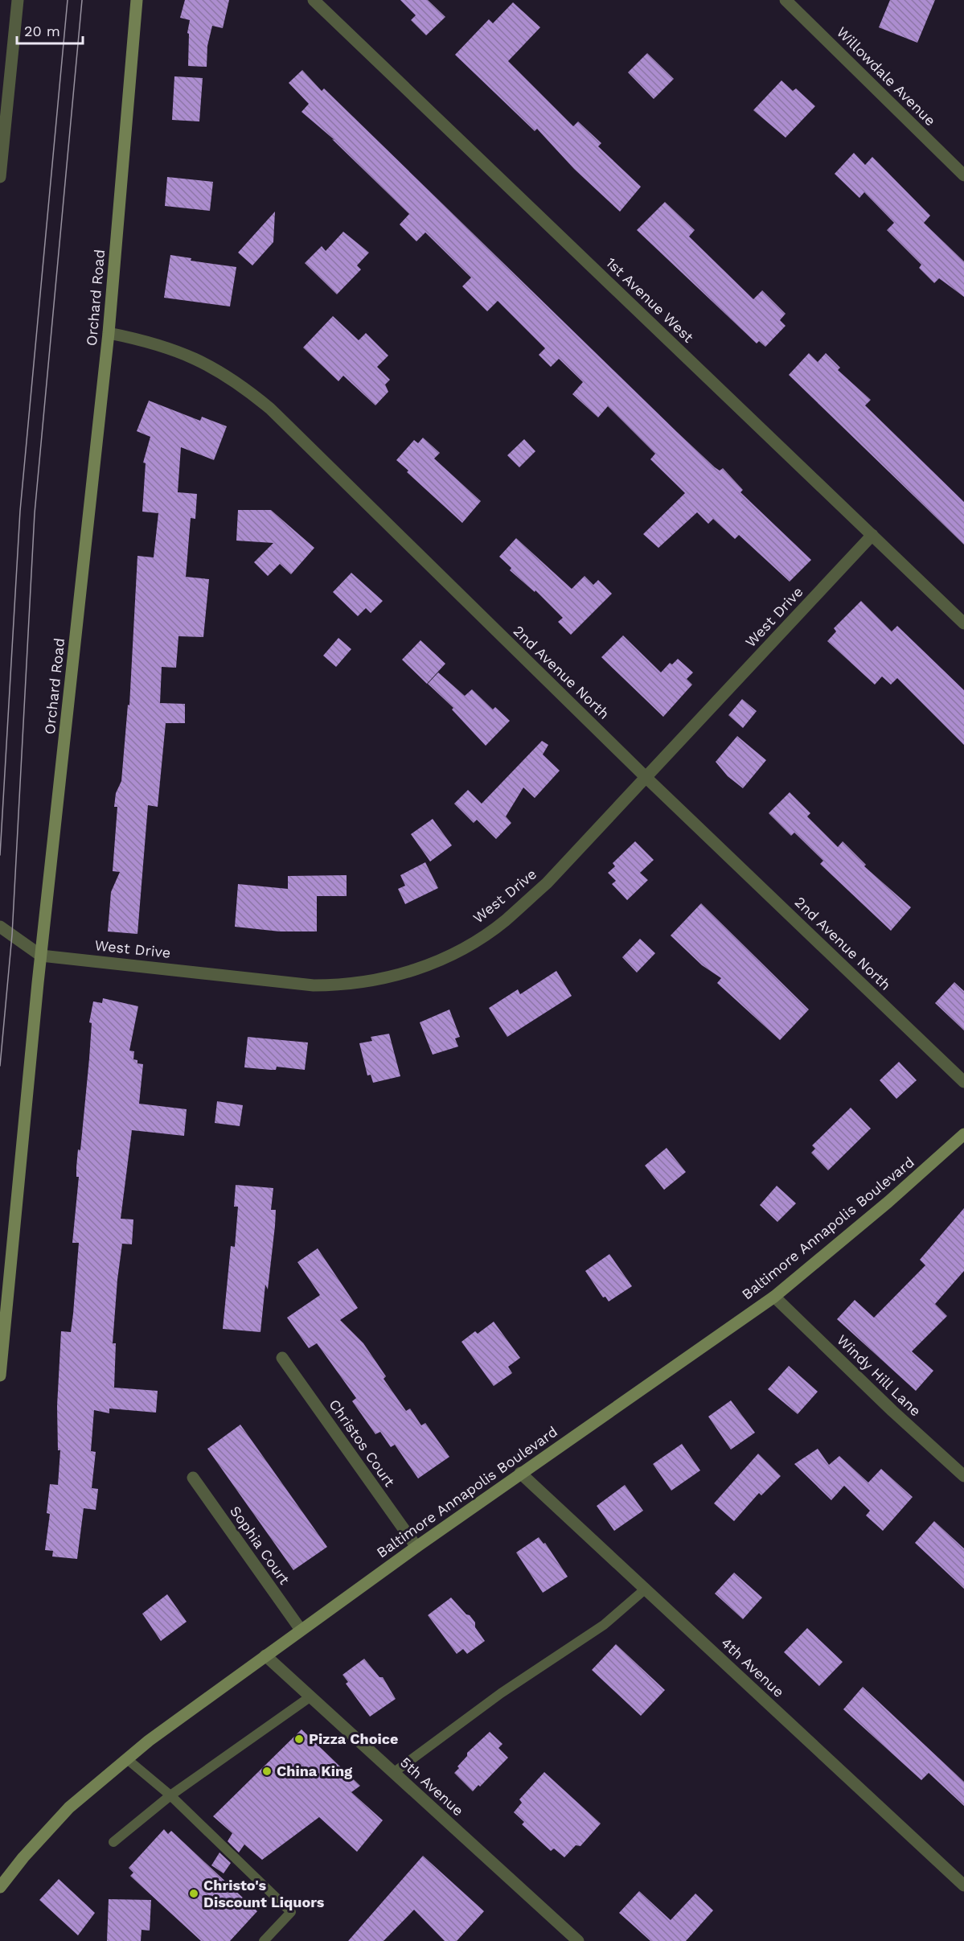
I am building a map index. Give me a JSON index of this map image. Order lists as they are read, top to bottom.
{
  "streets": {
    "street": [
      "Willowdale Avenue",
      "Orchard Road",
      "1st Avenue West",
      "West Drive",
      "2nd Avenue North",
      "Baltimore Annapolis Boulevard",
      "Windy Hill Lane",
      "Christos Court",
      "Sophia Court",
      "4th Avenue",
      "5th Avenue"
    ]
  },
  "crossings": [
    ["Orchard Road", "West Drive"],
    ["Orchard Road", "2nd Avenue North"],
    ["1st Avenue West", "West Drive"],
    ["West Drive", "2nd Avenue North"],
    ["Baltimore Annapolis Boulevard", "Windy Hill Lane"],
    ["Baltimore Annapolis Boulevard", "Christos Court"],
    ["Baltimore Annapolis Boulevard", "Sophia Court"],
    ["Baltimore Annapolis Boulevard", "4th Avenue"],
    ["Baltimore Annapolis Boulevard", "5th Avenue"]
  ],
  "places": ["Pizza Choice", "China King", "Christo's Discount Liquors"],
  "scale_bar": "20 m"
}
